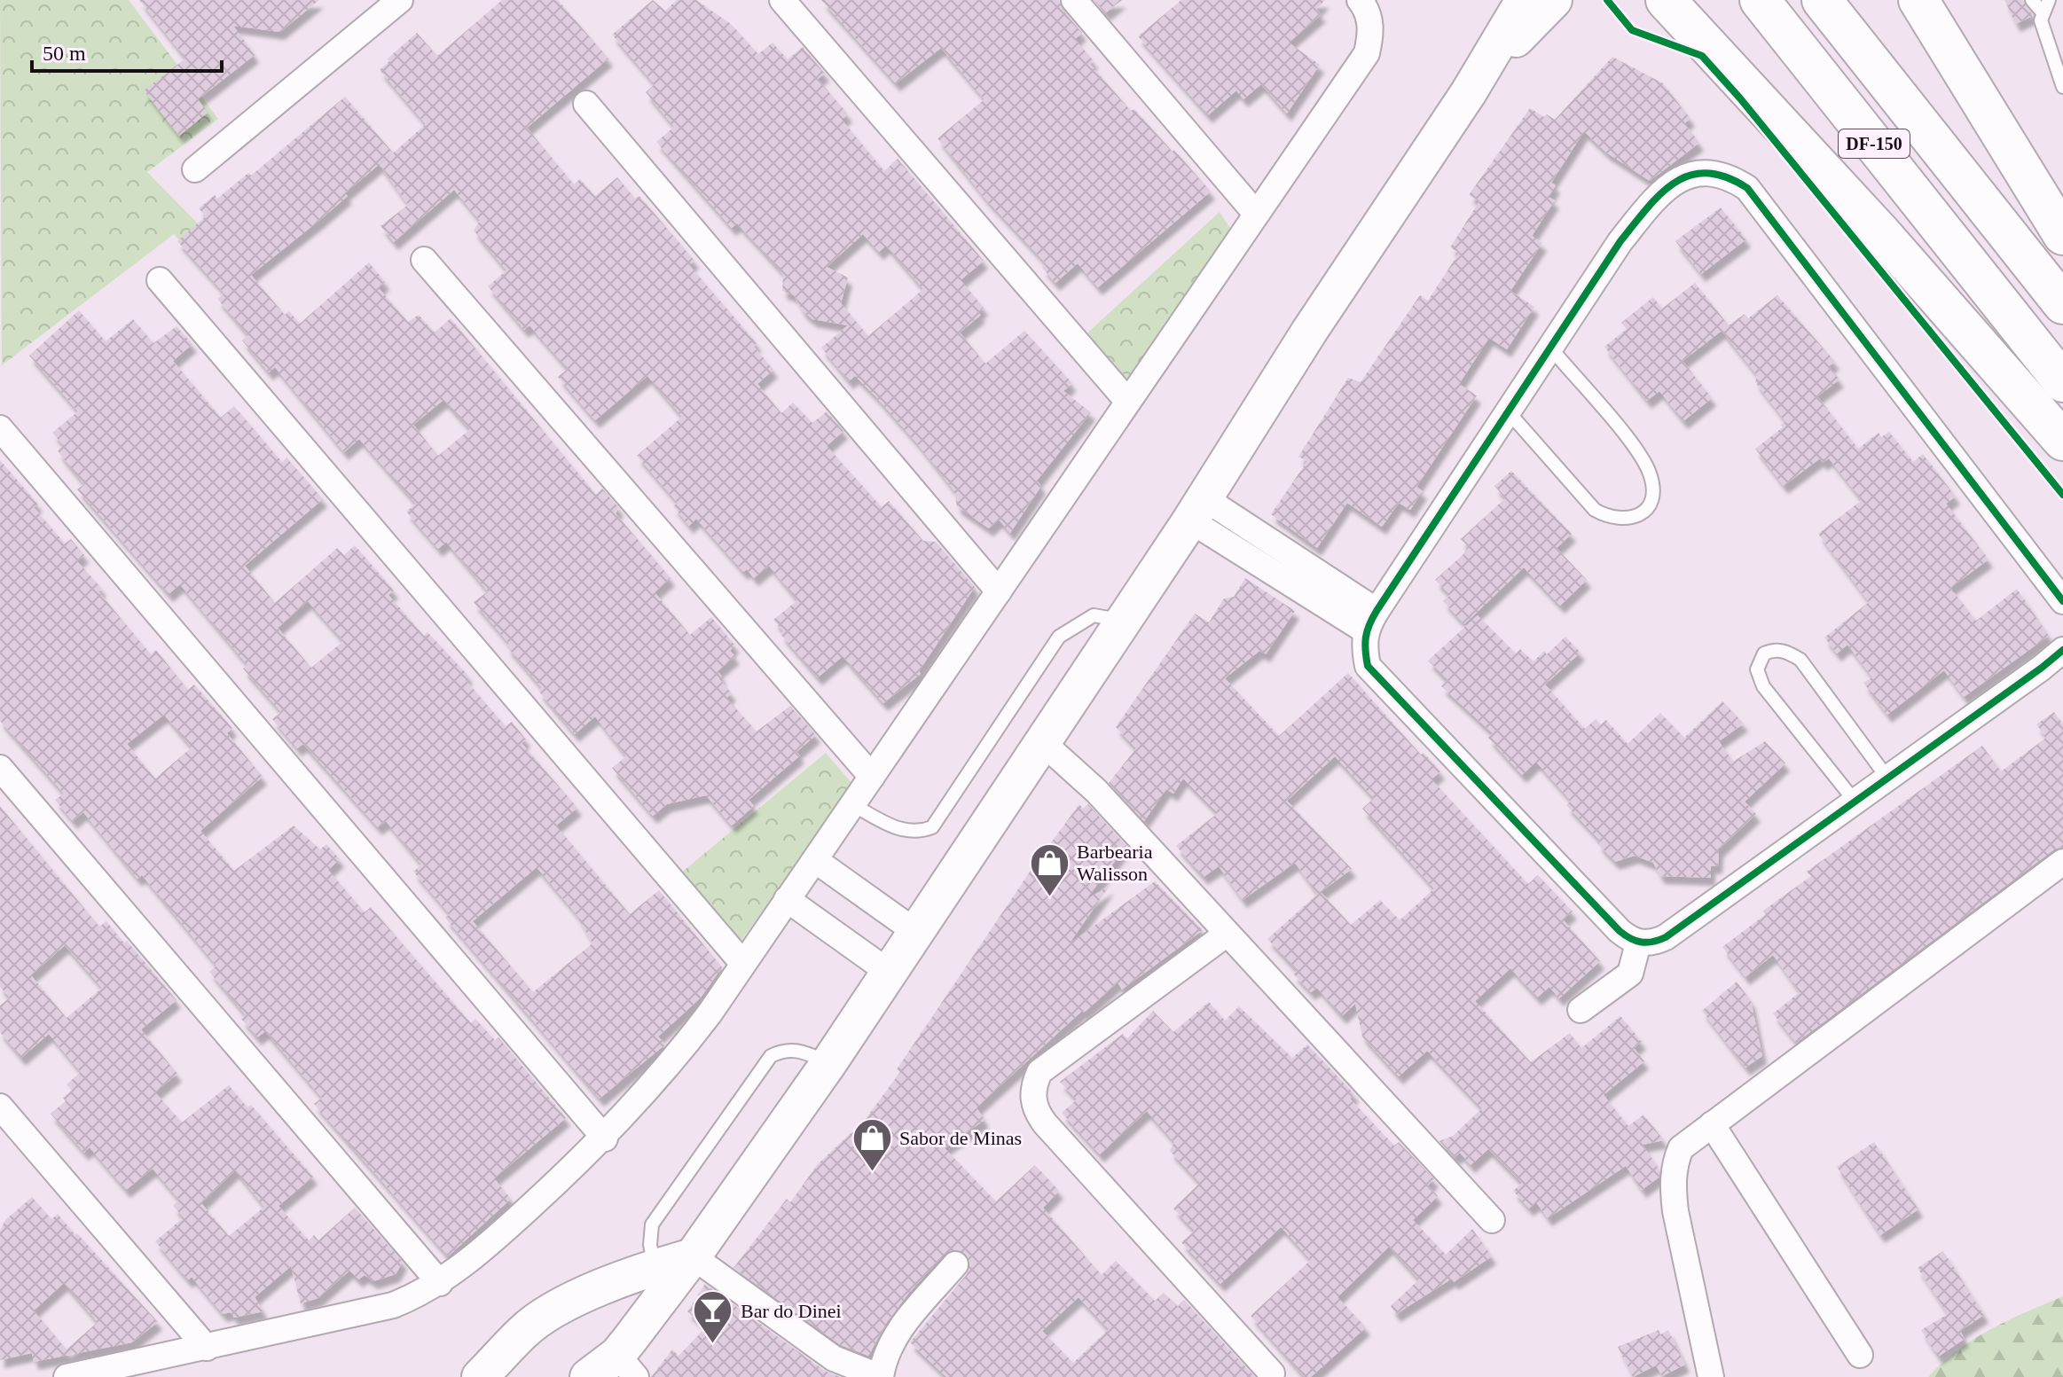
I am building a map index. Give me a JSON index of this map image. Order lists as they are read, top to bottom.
{
  "streets": {
    "main road": ["DF-150"]
  },
  "places": {
    "shop": ["Barbearia Walisson", "Sabor de Minas"],
    "bar": ["Bar do Dinei"]
  },
  "scale_bar": "50 m"
}
